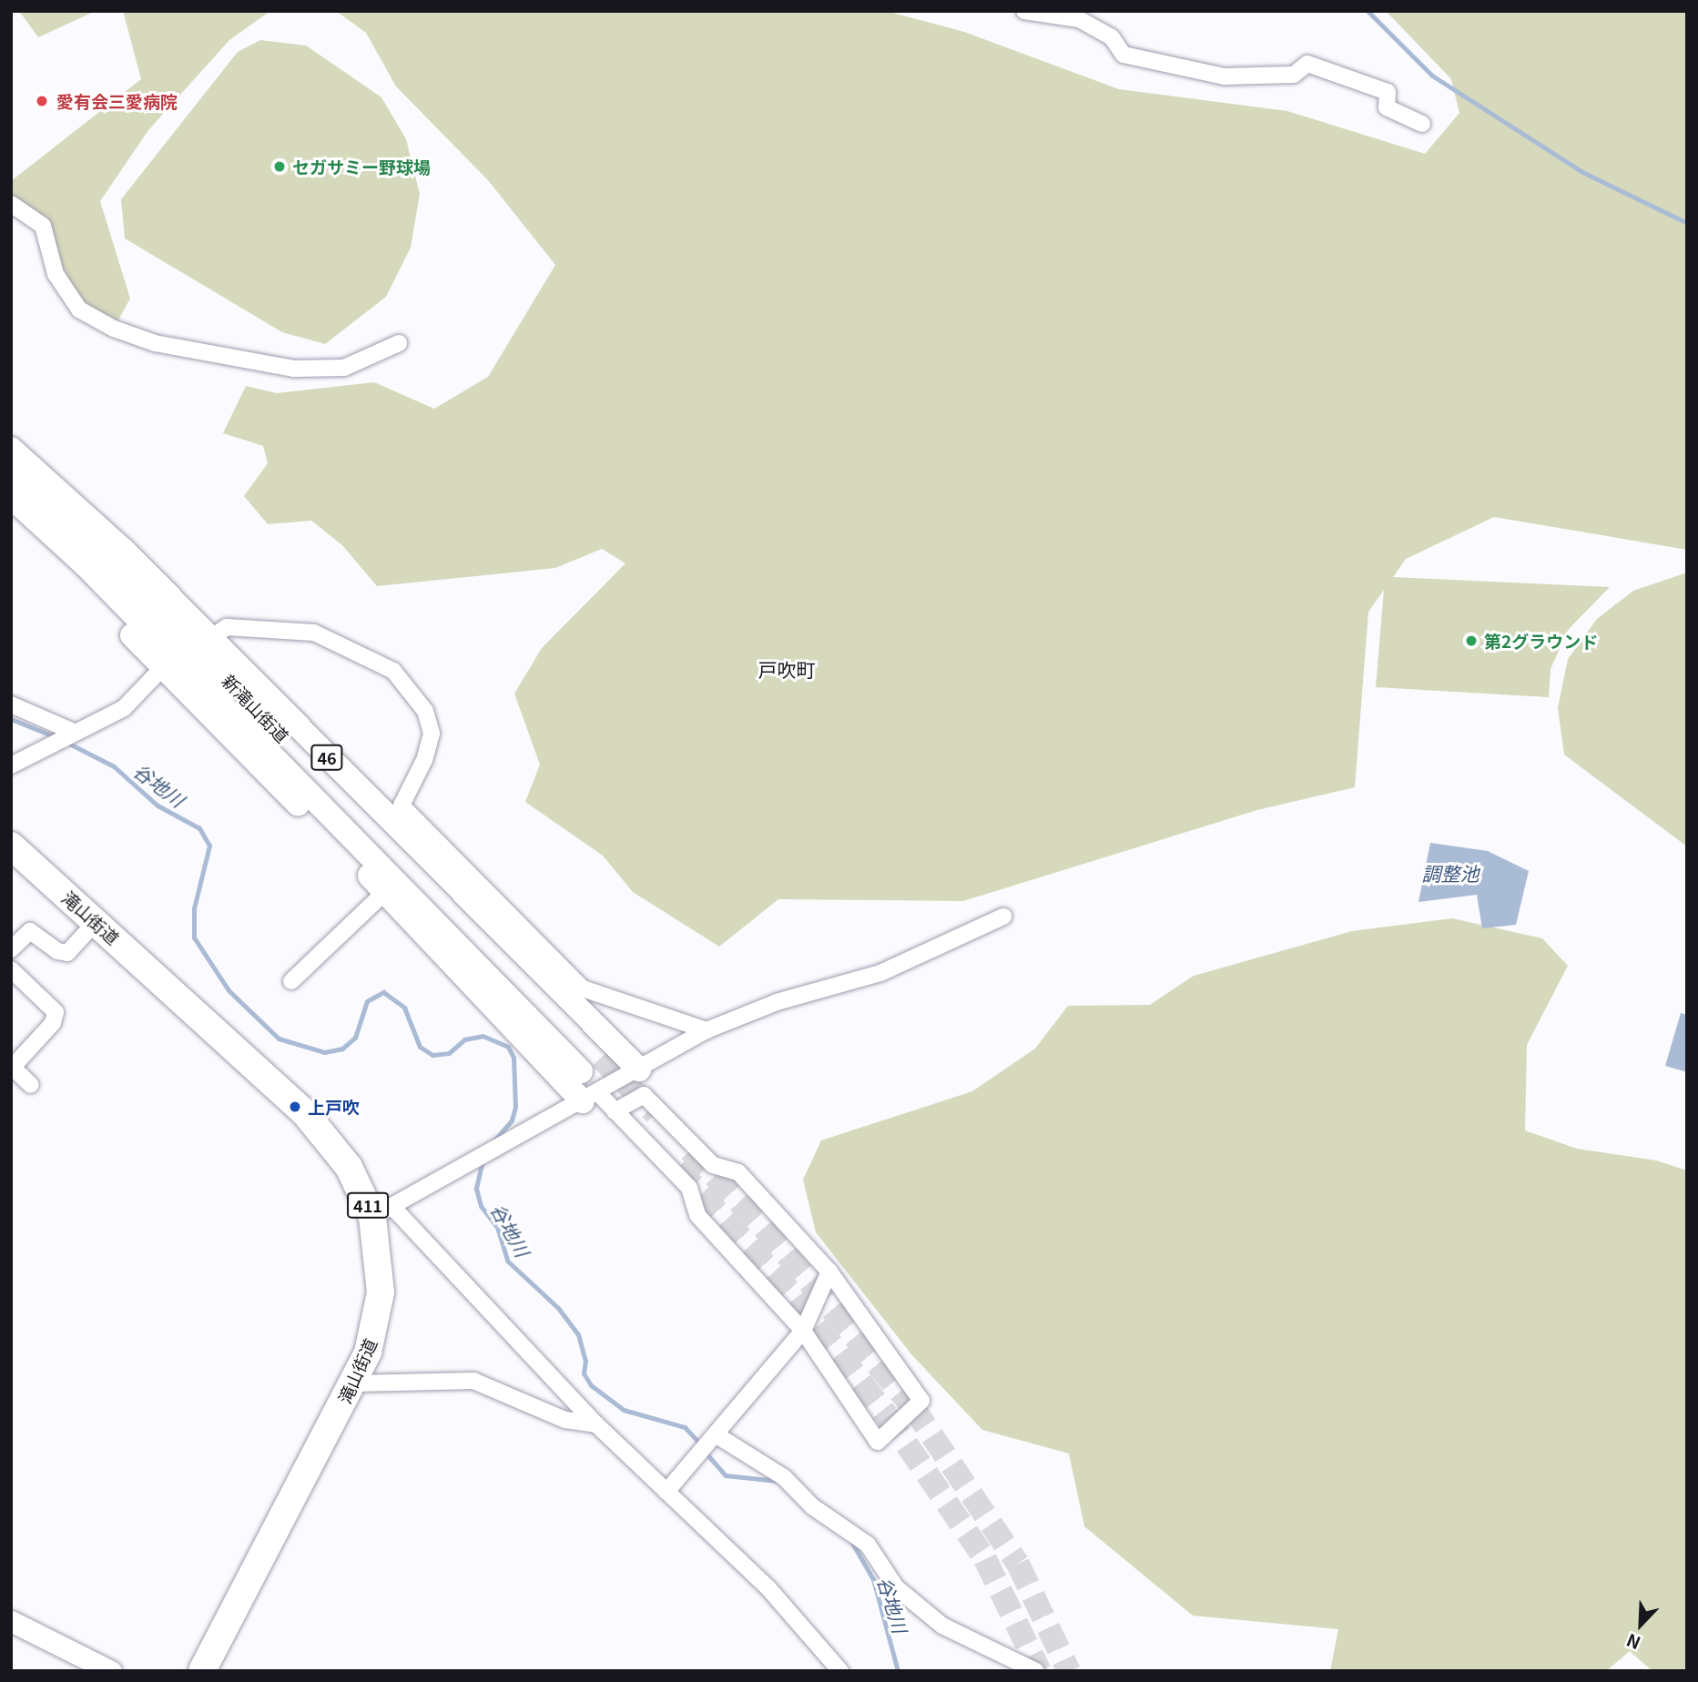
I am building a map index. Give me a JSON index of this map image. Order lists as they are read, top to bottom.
{
  "streets": {
    "highway": ["滝山街道", "411"],
    "main road": ["新滝山街道", "46"]
  },
  "crossings": [
    ["新滝山街道", "46"]
  ],
  "districts": ["戸吹町"],
  "water": ["谷地川", "調整池"],
  "places": [
    "愛有会三愛病院",
    "セガサミー野球場",
    "第2グラウンド",
    "上戸吹"
  ],
  "north": "bottom left"
}
